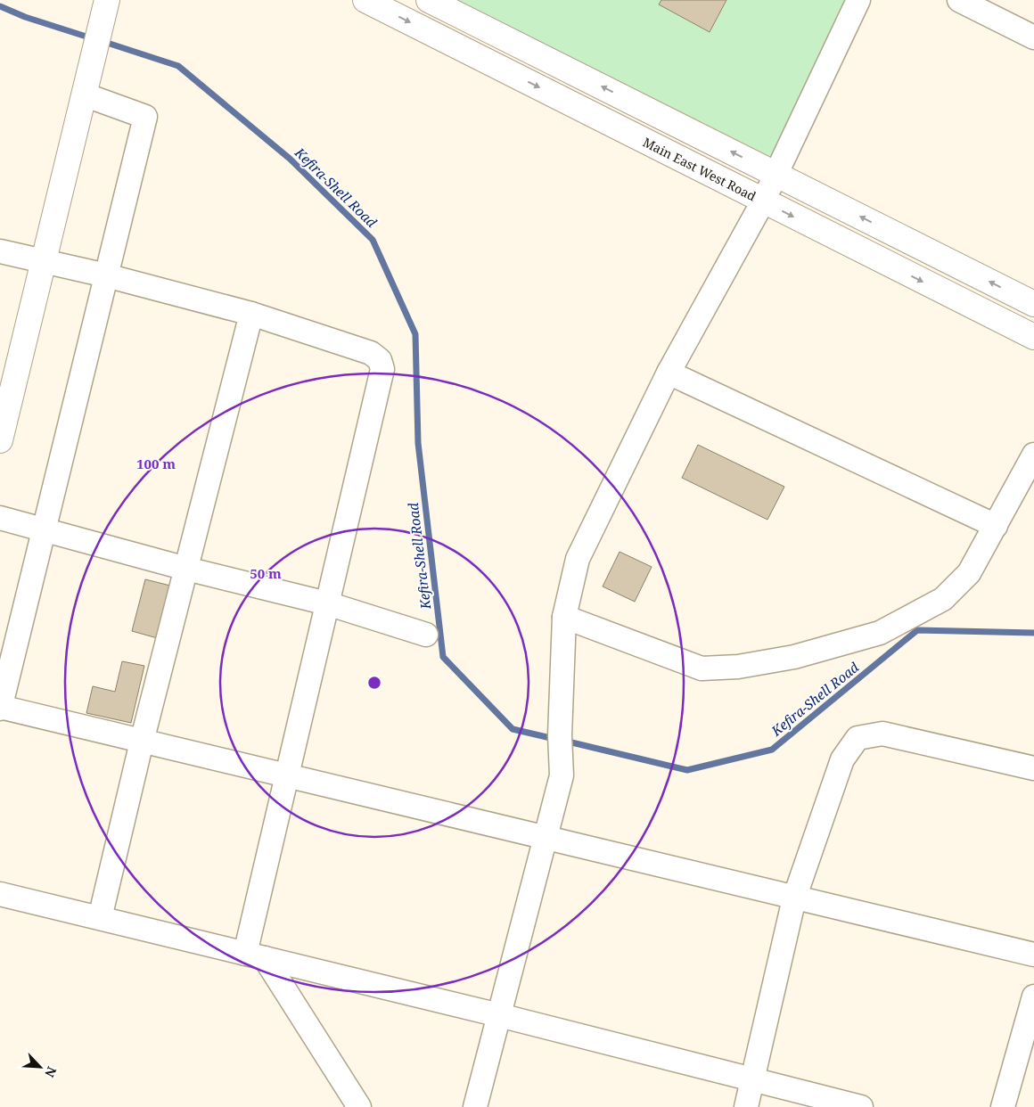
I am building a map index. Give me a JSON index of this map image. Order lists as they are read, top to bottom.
{
  "streets": {
    "main road": ["Main East West Road"]
  },
  "water": ["Kefira-Shell Road"],
  "north": "bottom right",
  "rings": ["100 m", "50 m"]
}
